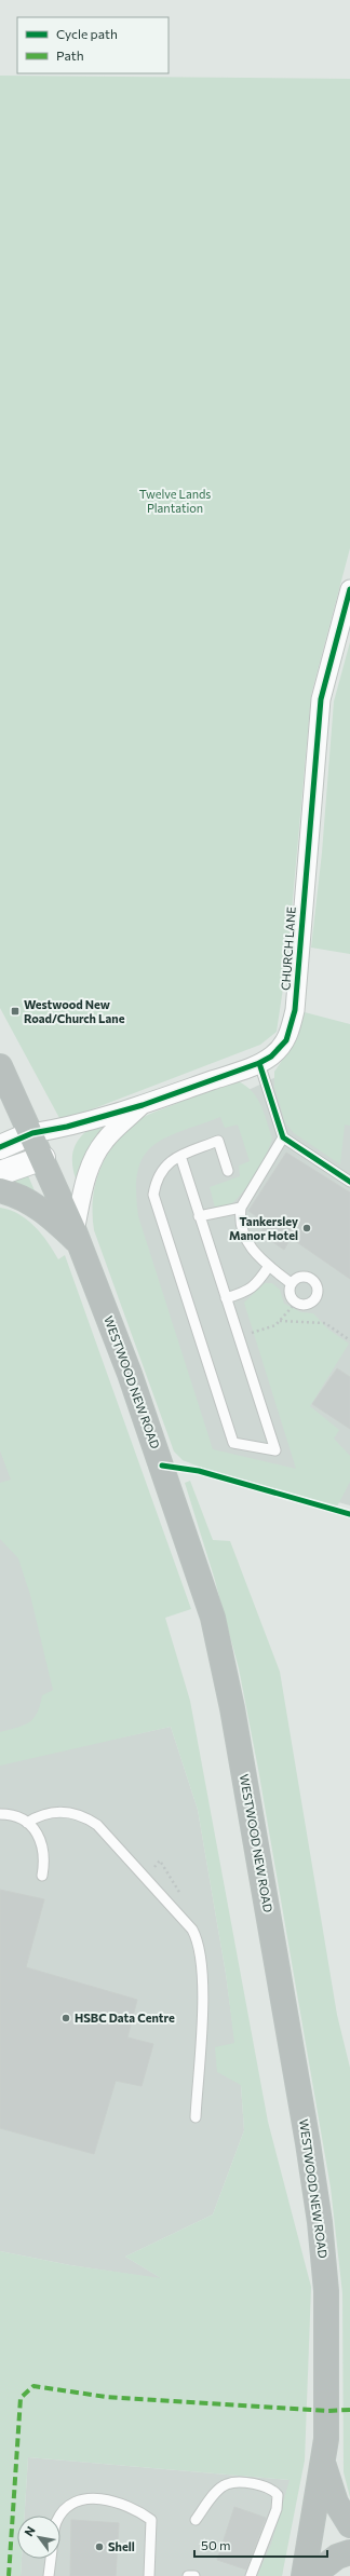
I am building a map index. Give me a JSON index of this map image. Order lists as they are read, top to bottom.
{
  "streets": {
    "highway": ["WESTWOOD NEW ROAD"],
    "street": ["CHURCH LANE"]
  },
  "crossings": [
    ["CHURCH LANE", "WESTWOOD NEW ROAD"]
  ],
  "parks": ["Twelve Lands Plantation"],
  "places": {
    "transit": ["Westwood New Road/Church Lane"],
    "other": ["Tankersley Manor Hotel", "HSBC Data Centre", "Shell"]
  },
  "legend": ["Cycle path", "Path"],
  "scale_bar": "50 m",
  "north": "top left"
}
